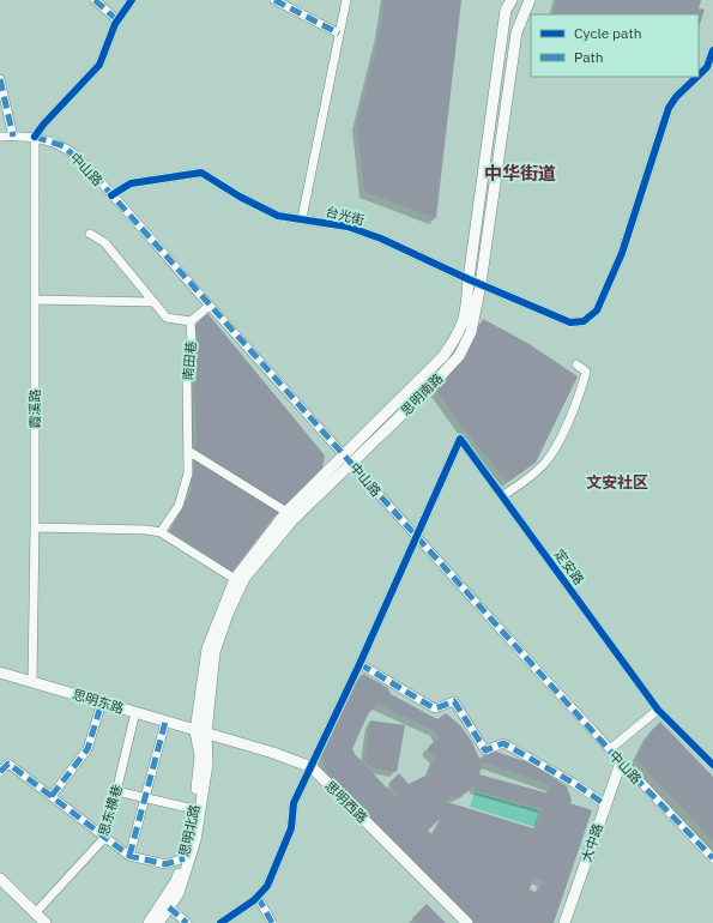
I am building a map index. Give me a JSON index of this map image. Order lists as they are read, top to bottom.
{
  "streets": {
    "main road": [
      "思明南路",
      "思明东路",
      "思明西路",
      "思明北路",
      "大中路"
    ],
    "street": [
      "中山路",
      "台光街",
      "南田巷",
      "霞溪路",
      "定安路",
      "思东横巷"
    ]
  },
  "crossings": [
    ["中山路", "台光街"],
    ["中山路", "思明南路"],
    ["中山路", "霞溪路"],
    ["中山路", "定安路"],
    ["中山路", "大中路"],
    ["台光街", "思明南路"],
    ["思明南路", "思明东路"],
    ["思明南路", "思明西路"],
    ["思明南路", "思明北路"],
    ["霞溪路", "思明东路"],
    ["思明东路", "思明西路"],
    ["思明东路", "思东横巷"],
    ["思明东路", "思明北路"],
    ["思明西路", "思明北路"]
  ],
  "districts": ["中华街道", "文安社区"],
  "legend": ["Cycle path", "Path"]
}
